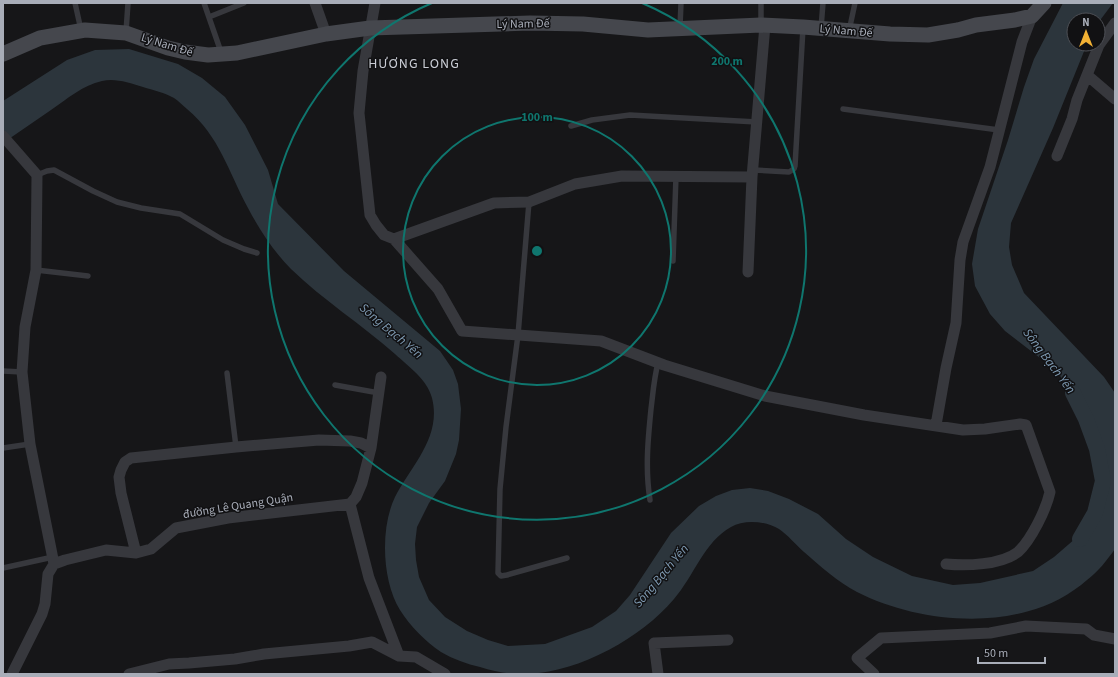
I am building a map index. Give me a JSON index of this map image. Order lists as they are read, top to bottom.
{
  "streets": {
    "street": ["Lý Nam Đế", "đường Lê Quang Quận"]
  },
  "districts": ["HƯƠNG LONG"],
  "water": ["Sông Bạch Yến"],
  "scale_bar": "50 m",
  "north": "top",
  "rings": ["200 m", "100 m"]
}
